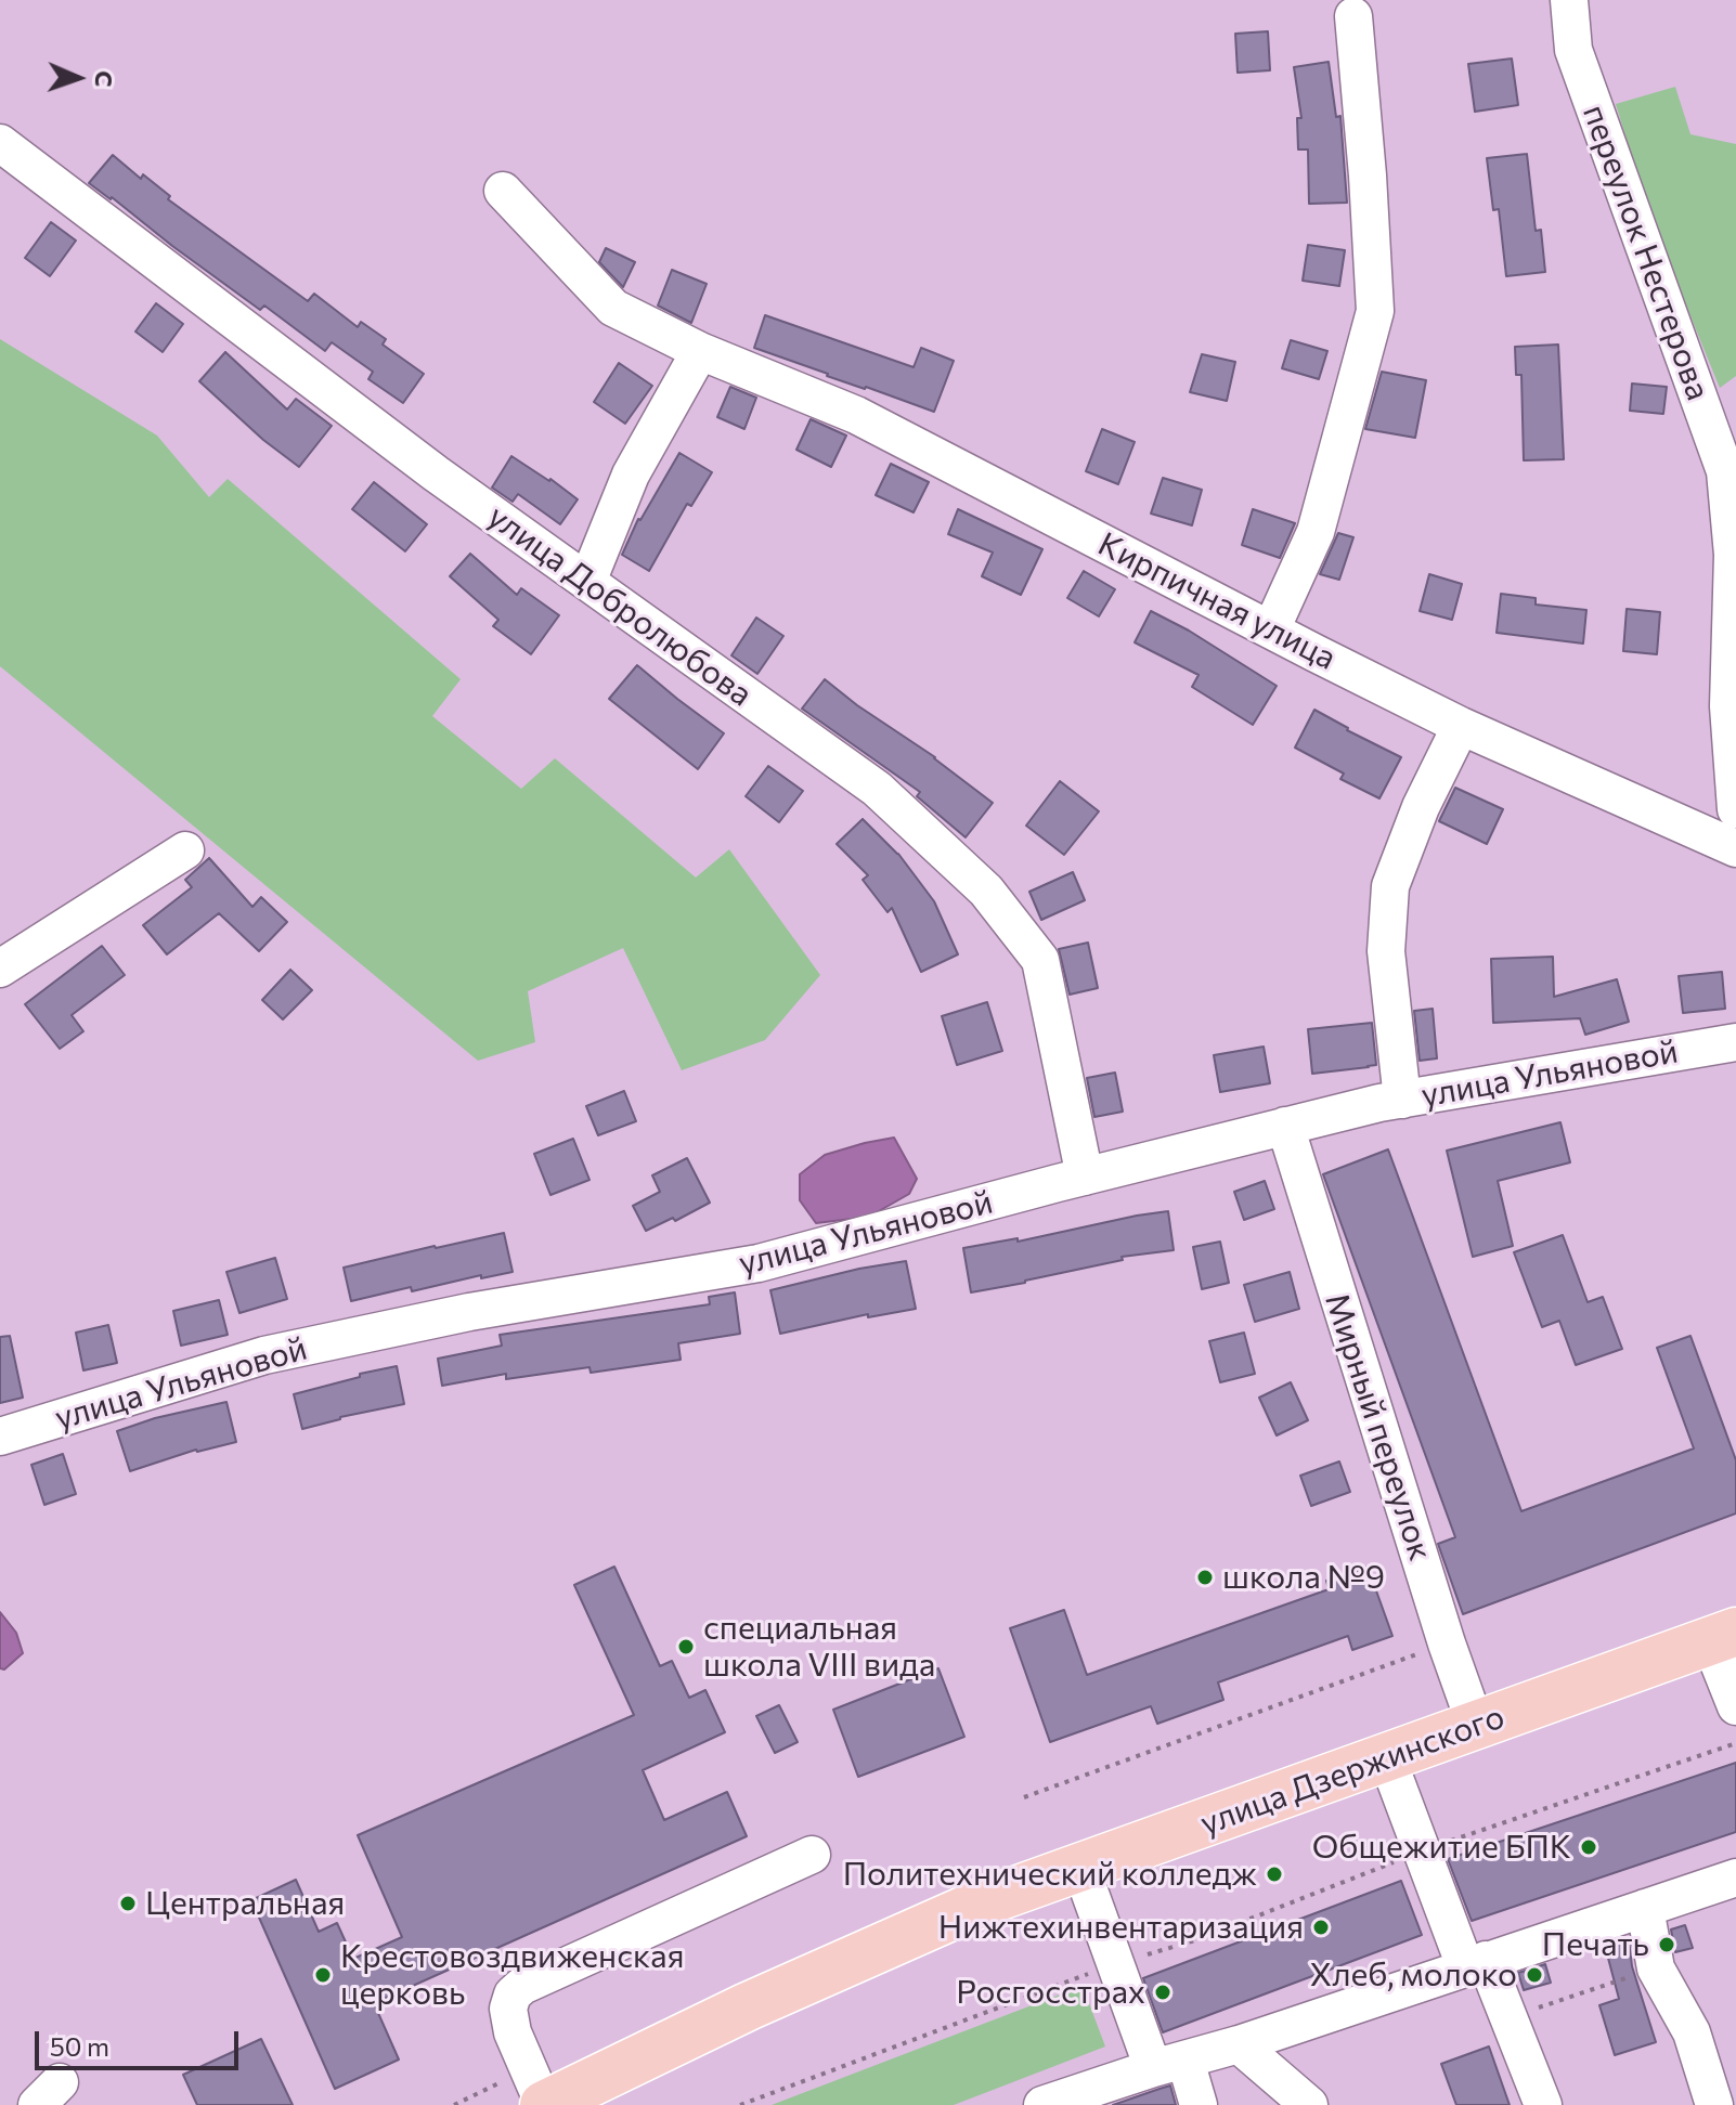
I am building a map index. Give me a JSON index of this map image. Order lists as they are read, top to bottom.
{
  "streets": {
    "main road": ["улица Дзержинского"],
    "street": [
      "переулок Нестерова",
      "Кирпичная улица",
      "улица Добролюбова",
      "улица Ульяновой",
      "Мирный переулок"
    ]
  },
  "crossings": [
    ["улица Добролюбова", "улица Ульяновой"],
    ["улица Ульяновой", "Мирный переулок"],
    ["Мирный переулок", "улица Дзержинского"]
  ],
  "places": [
    "школа №9",
    "специальная школа VIII вида",
    "Общежитие БПК",
    "Политехнический колледж",
    "Центральная",
    "Нижтехинвентаризация",
    "Печать",
    "Крестовоздвиженская церковь",
    "Хлеб, молоко",
    "Росгосстрах"
  ],
  "scale_bar": "50 m",
  "north": "right"
}
